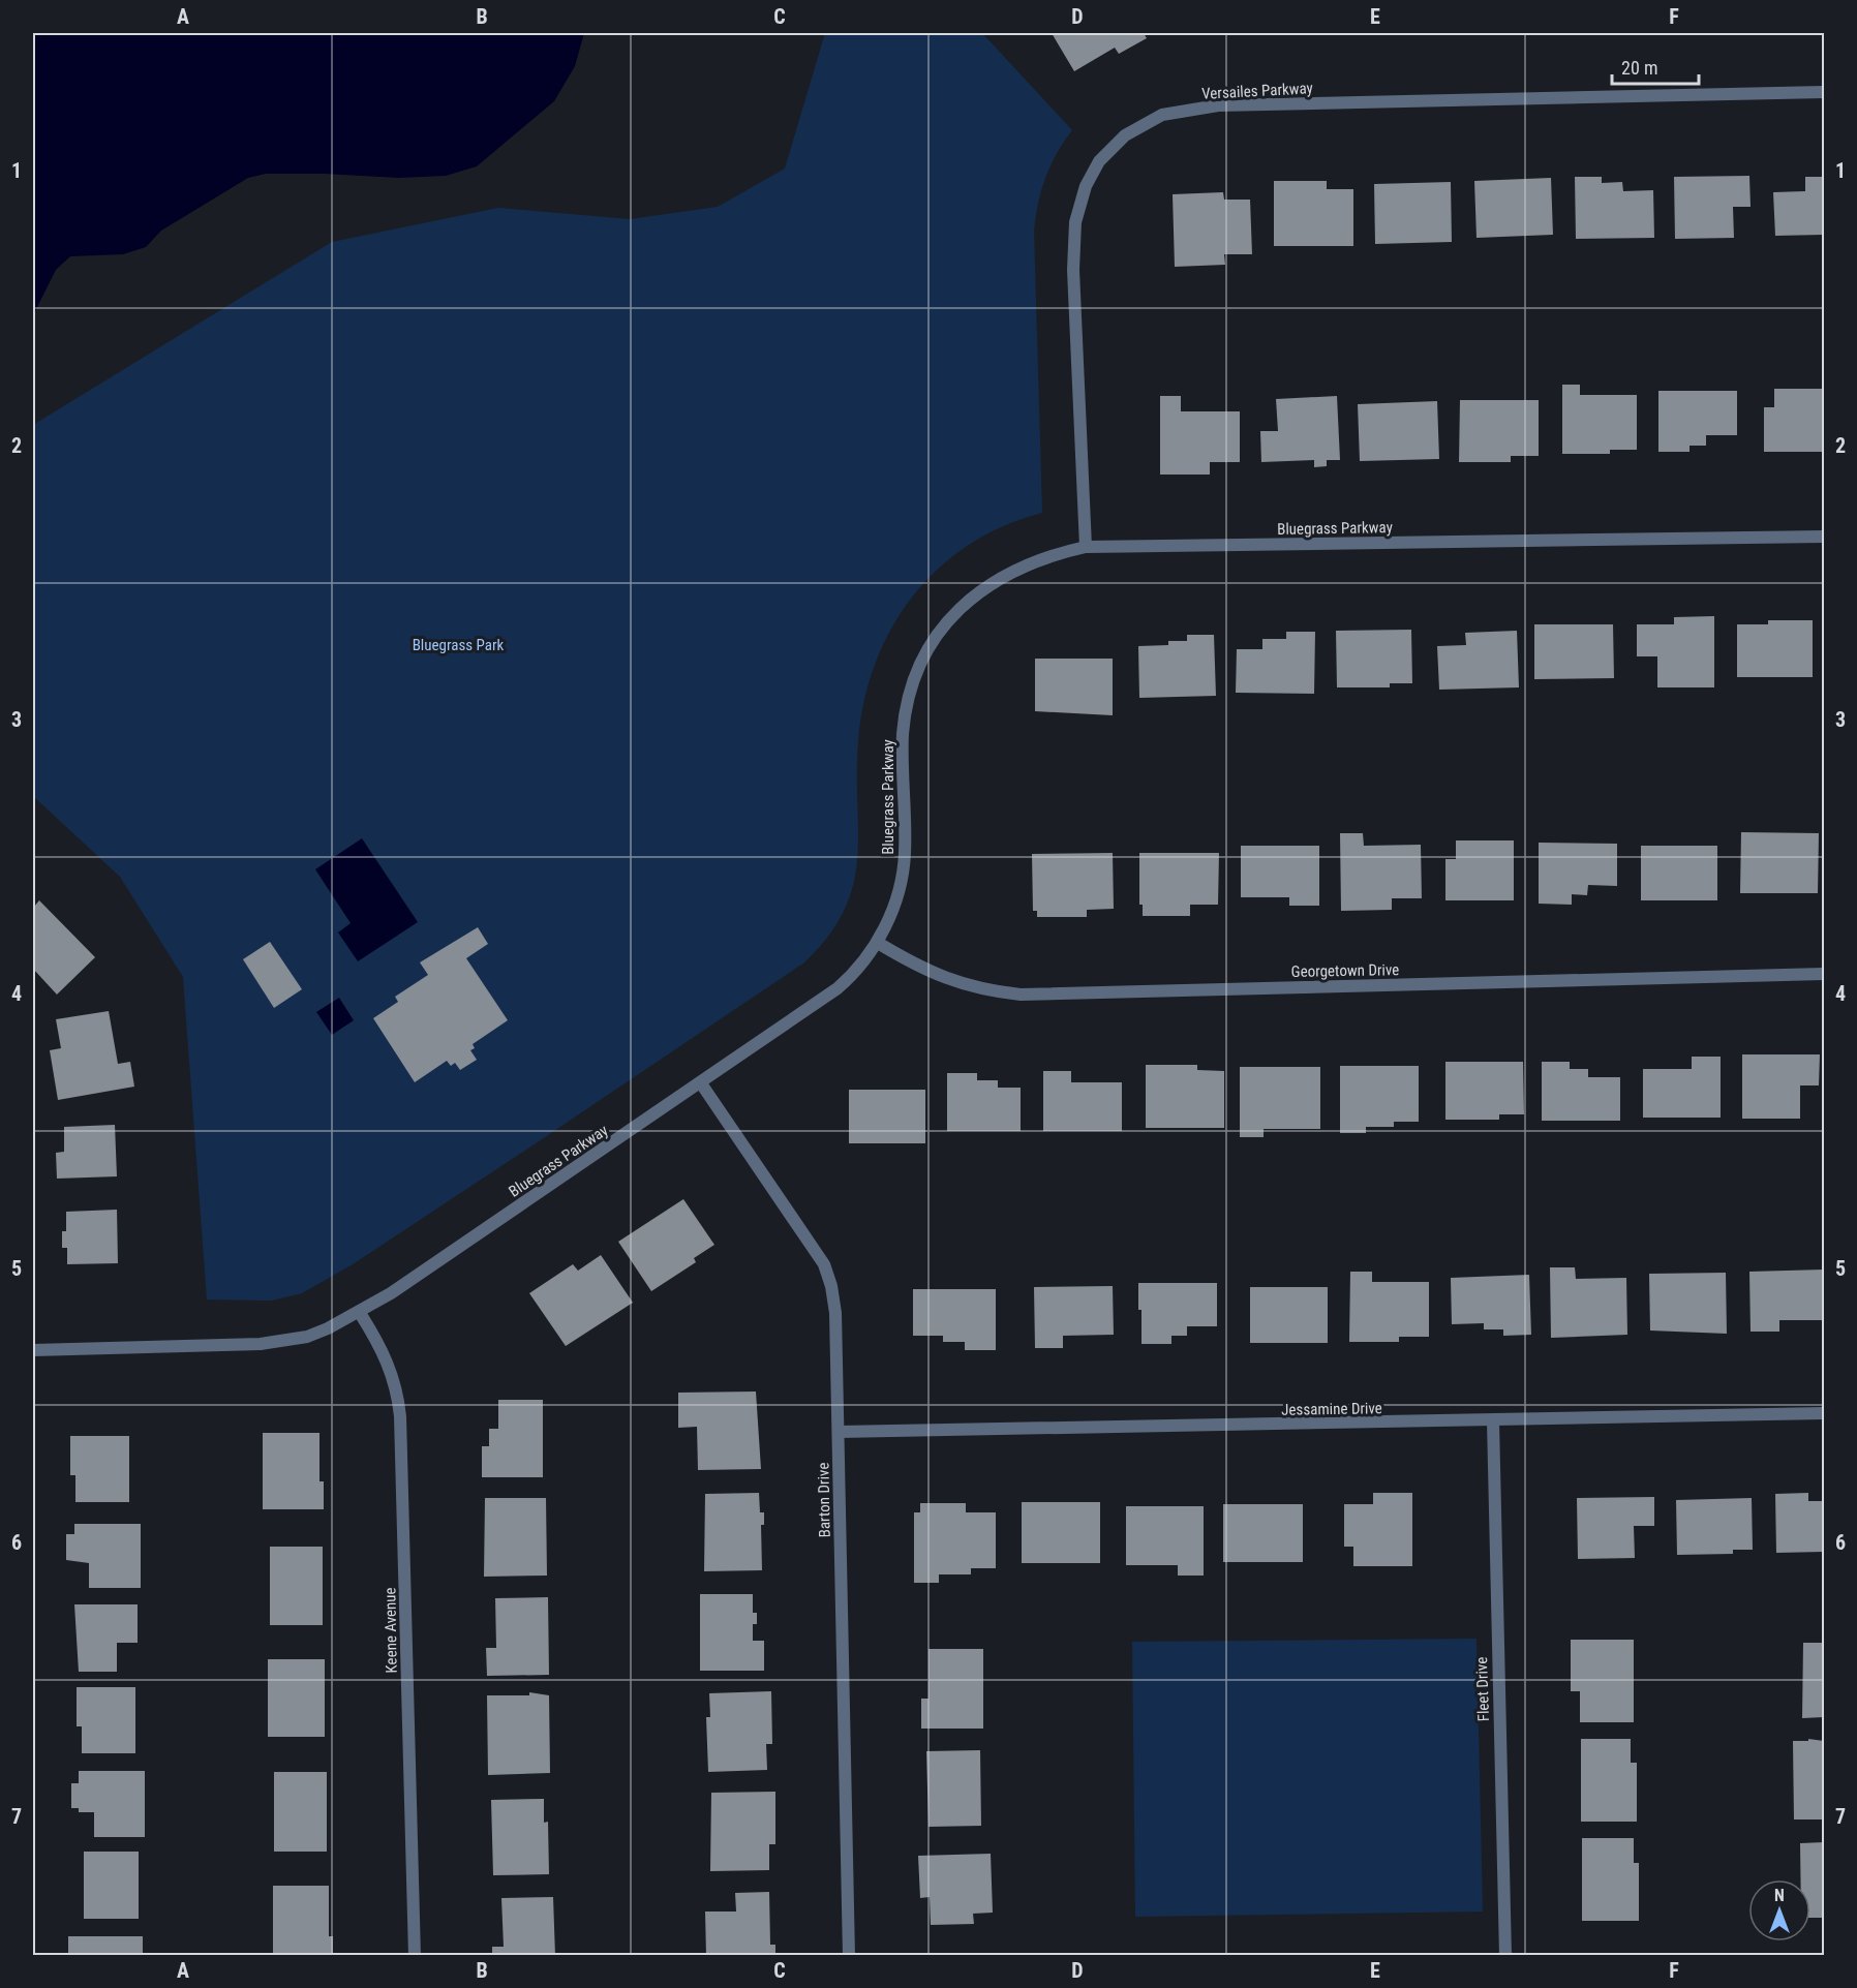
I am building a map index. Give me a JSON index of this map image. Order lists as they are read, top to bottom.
{
  "streets": {
    "street": [
      "Versailes Parkway",
      "Bluegrass Parkway",
      "Georgetown Drive",
      "Jessamine Drive",
      "Barton Drive",
      "Keene Avenue",
      "Fleet Drive"
    ]
  },
  "crossings": [
    ["Versailes Parkway", "Bluegrass Parkway"],
    ["Bluegrass Parkway", "Georgetown Drive"],
    ["Bluegrass Parkway", "Barton Drive"],
    ["Bluegrass Parkway", "Keene Avenue"],
    ["Jessamine Drive", "Barton Drive"],
    ["Jessamine Drive", "Fleet Drive"]
  ],
  "parks": ["Bluegrass Park"],
  "scale_bar": "20 m",
  "north": "top",
  "grid": {
    "columns": [
      "A",
      "B",
      "C",
      "D",
      "E",
      "F"
    ],
    "rows": [
      "1",
      "2",
      "3",
      "4",
      "5",
      "6",
      "7"
    ]
  }
}
